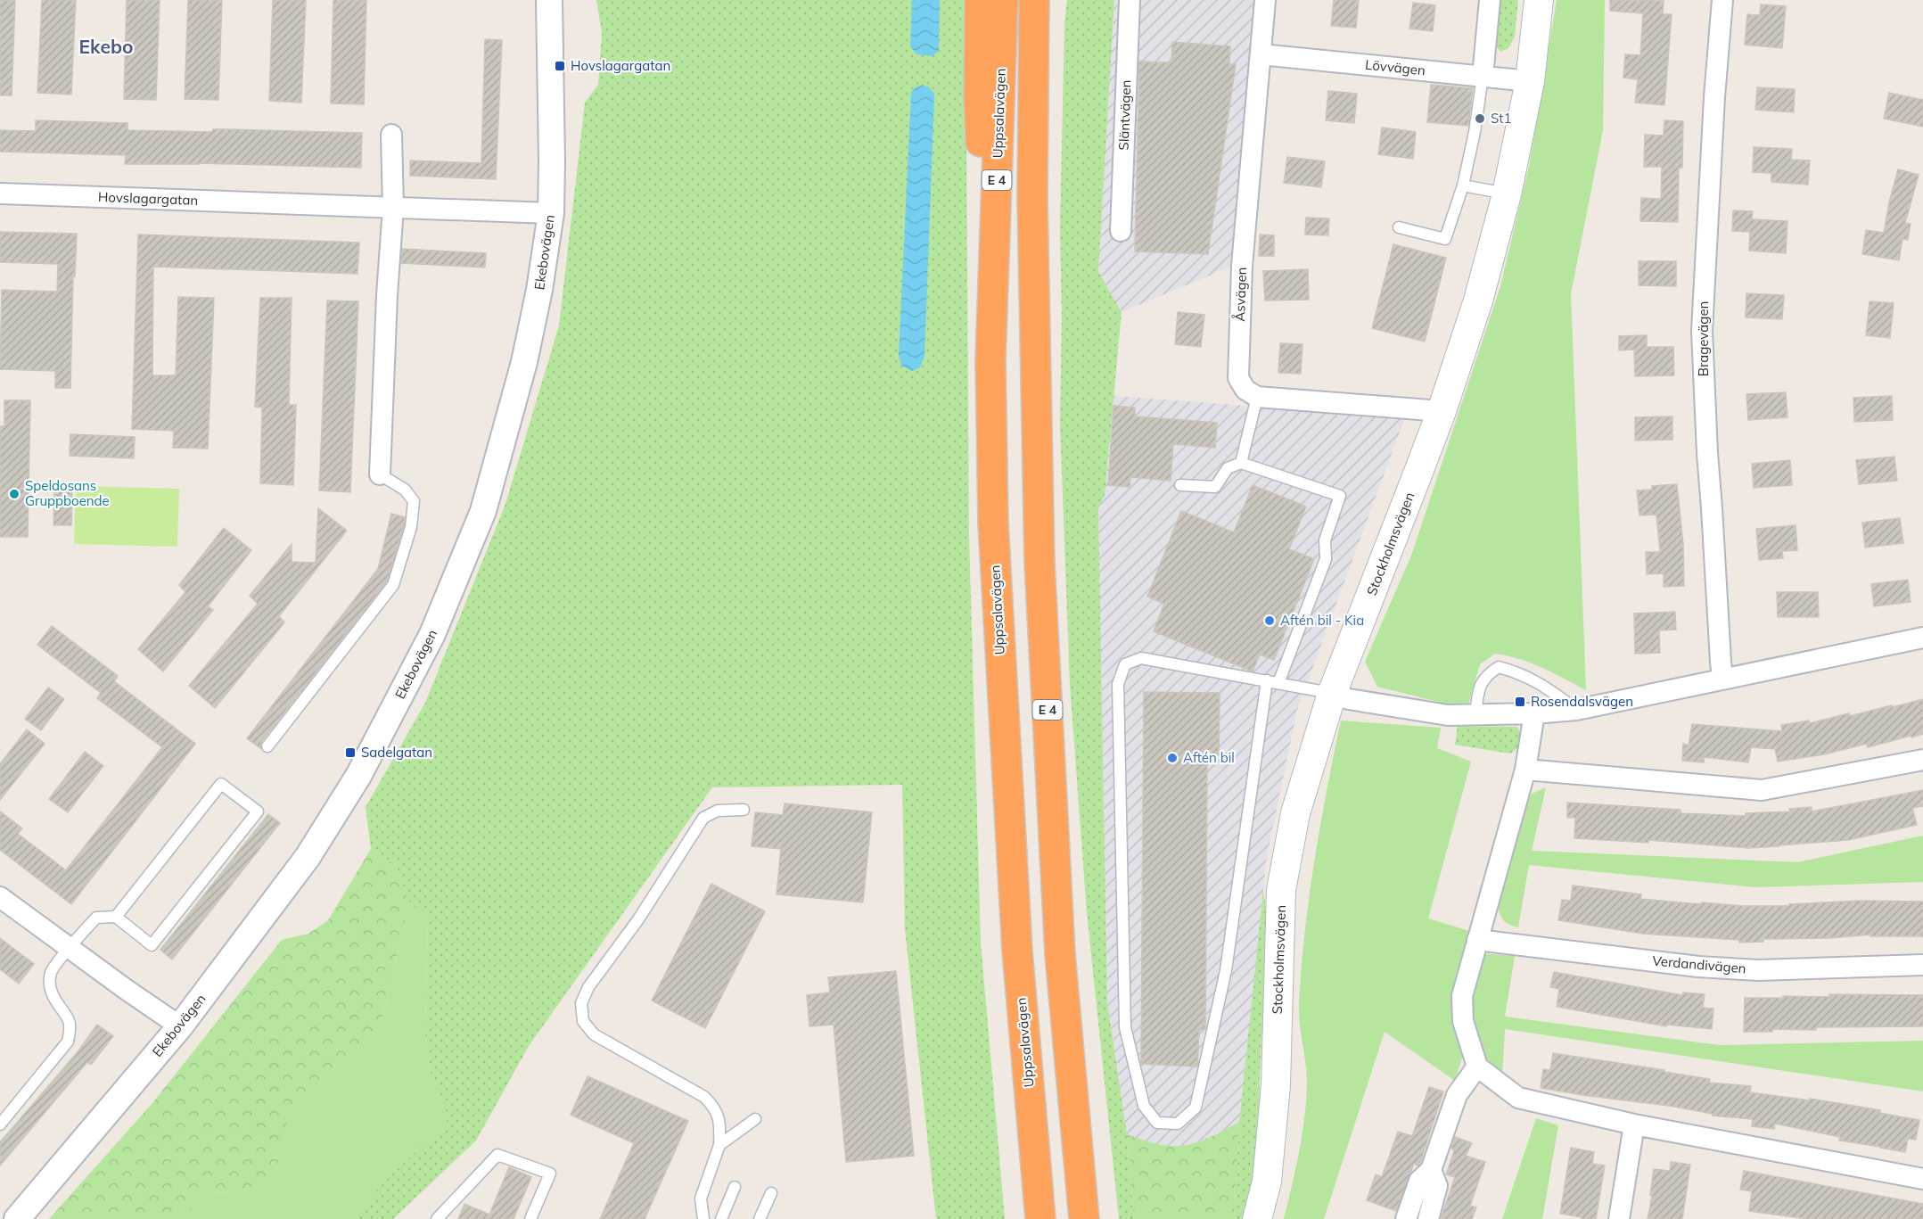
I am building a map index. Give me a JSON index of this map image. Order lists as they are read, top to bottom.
{
  "streets": {
    "highway": ["Uppsalavägen", "E 4"],
    "main road": ["Stockholmsvägen"],
    "street": [
      "Lövvägen",
      "Släntvägen",
      "Hovslagargatan",
      "Ekebovägen",
      "Åsvägen",
      "Bragevägen",
      "Verdandivägen"
    ]
  },
  "crossings": [
    ["Lövvägen", "Åsvägen"],
    ["Lövvägen", "Stockholmsvägen"],
    ["Hovslagargatan", "Ekebovägen"]
  ],
  "districts": ["Ekebo"],
  "places": {
    "transit": ["Hovslagargatan", "Rosendalsvägen", "Sadelgatan"],
    "other": [
      "St1",
      "Speldosans Gruppboende",
      "Aftén bil - Kia",
      "Aftén bil"
    ]
  }
}
